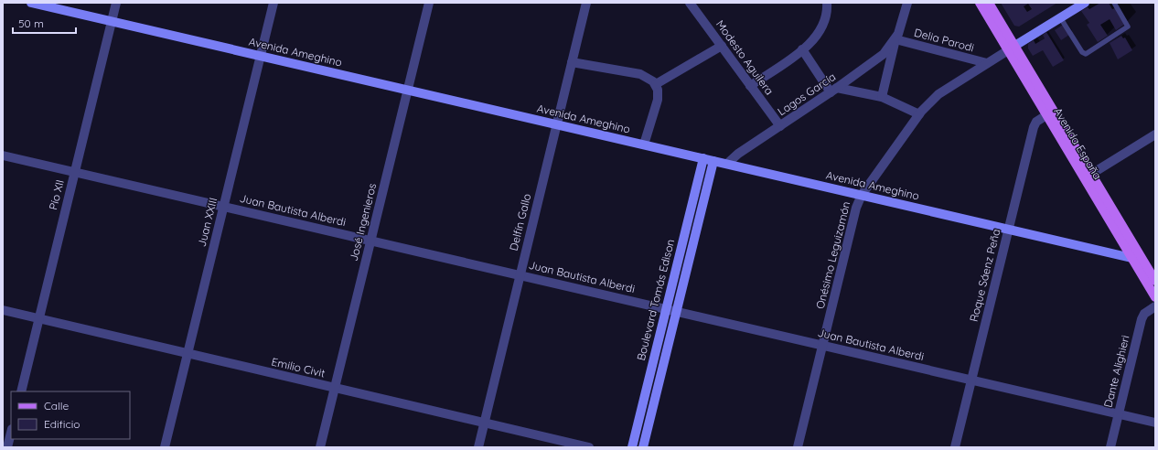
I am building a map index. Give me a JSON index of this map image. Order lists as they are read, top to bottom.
{
  "streets": {
    "main road": ["Avenida Ameghino", "Avenida España", "Boulevard Tomás Edison"],
    "street": [
      "Delia Parodi",
      "Modesto Aguilera",
      "Lagos García",
      "Pío XII",
      "Juan Bautista Alberdi",
      "Juan XXIII",
      "José Ingenieros",
      "Delfín Gallo",
      "Onésimo Leguizamón",
      "Roque Sáenz Peña",
      "Emilio Civit",
      "Dante Alighieri"
    ]
  },
  "crossings": [
    ["Delia Parodi", "Lagos García"],
    ["Delia Parodi", "Onésimo Leguizamón"],
    ["Avenida Ameghino", "Lagos García"],
    ["Avenida Ameghino", "Avenida España"],
    ["Avenida Ameghino", "Pío XII"],
    ["Avenida Ameghino", "Juan XXIII"],
    ["Avenida Ameghino", "José Ingenieros"],
    ["Avenida Ameghino", "Delfín Gallo"],
    ["Avenida Ameghino", "Onésimo Leguizamón"],
    ["Avenida Ameghino", "Roque Sáenz Peña"],
    ["Avenida Ameghino", "Boulevard Tomás Edison"],
    ["Modesto Aguilera", "Lagos García"],
    ["Avenida España", "Onésimo Leguizamón"],
    ["Avenida España", "Roque Sáenz Peña"],
    ["Pío XII", "Juan Bautista Alberdi"],
    ["Pío XII", "Emilio Civit"],
    ["Juan Bautista Alberdi", "Juan XXIII"],
    ["Juan Bautista Alberdi", "José Ingenieros"],
    ["Juan Bautista Alberdi", "Delfín Gallo"],
    ["Juan Bautista Alberdi", "Onésimo Leguizamón"],
    ["Juan Bautista Alberdi", "Roque Sáenz Peña"],
    ["Juan Bautista Alberdi", "Boulevard Tomás Edison"],
    ["Juan Bautista Alberdi", "Dante Alighieri"],
    ["Juan XXIII", "Emilio Civit"],
    ["José Ingenieros", "Emilio Civit"],
    ["Delfín Gallo", "Emilio Civit"]
  ],
  "legend": ["Calle", "Edificio"],
  "scale_bar": "50 m"
}
